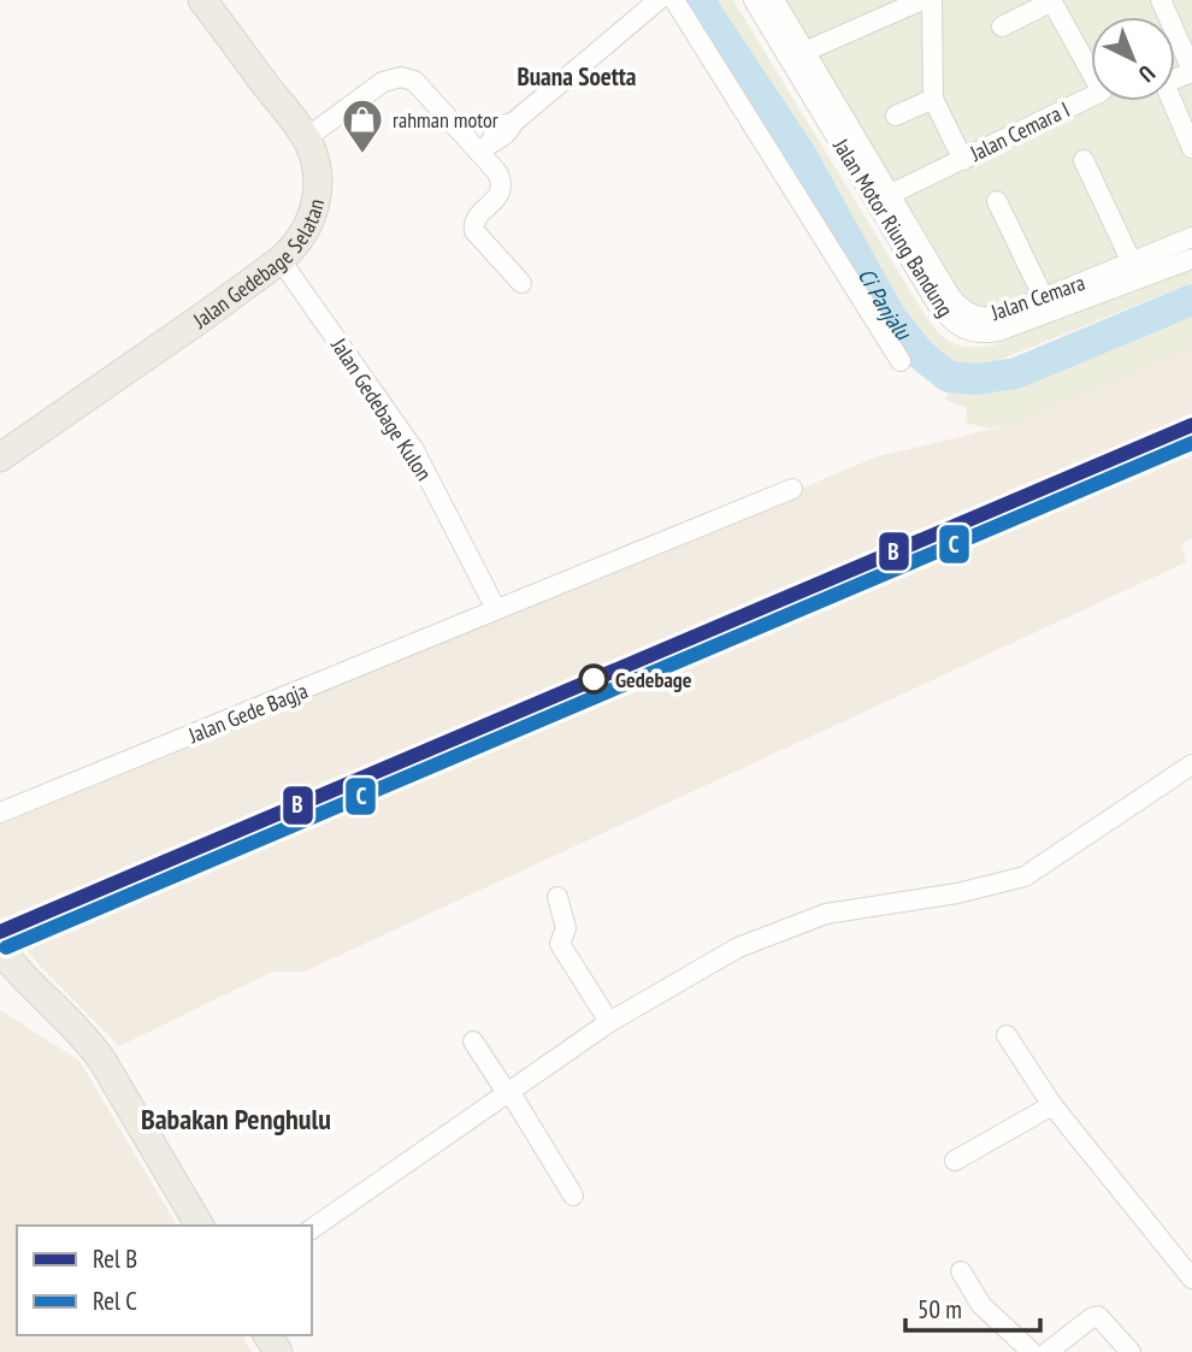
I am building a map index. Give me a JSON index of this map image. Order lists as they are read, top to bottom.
{
  "streets": {
    "main road": ["Jalan Gedebage Selatan"],
    "street": [
      "Jalan Cemara I",
      "Jalan Motor Riung Bandung",
      "Jalan Cemara",
      "Jalan Gedebage Kulon",
      "Jalan Gede Bagja"
    ]
  },
  "crossings": [
    ["Jalan Cemara I", "Jalan Cemara"],
    ["Jalan Gedebage Selatan", "Jalan Gedebage Kulon"],
    ["Jalan Gedebage Kulon", "Jalan Gede Bagja"]
  ],
  "districts": ["Buana Soetta", "Babakan Penghulu"],
  "water": ["Ci Panjalu"],
  "places": {
    "shop": ["rahman motor"],
    "other": ["Gedebage"]
  },
  "lines": ["rail line B", "rail line C"],
  "legend": ["Rel B", "Rel C"],
  "scale_bar": "50 m",
  "north": "bottom right"
}
